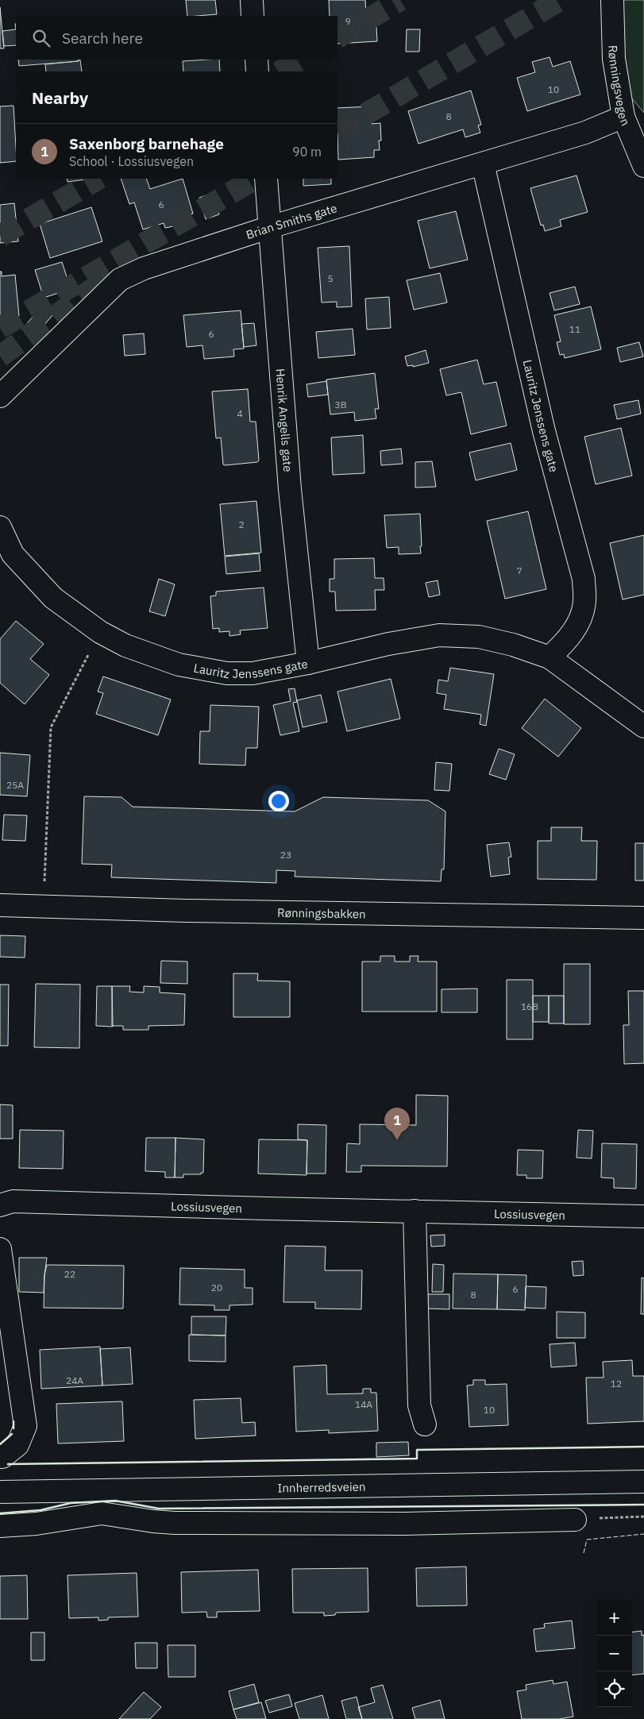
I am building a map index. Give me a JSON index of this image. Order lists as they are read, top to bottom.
{
  "streets": {
    "street": [
      "Rønningsvegen",
      "Brian Smiths gate",
      "Lauritz Jenssens gate",
      "Henrik Angells gate",
      "Rønningsbakken",
      "Lossiusvegen",
      "Innherredsveien"
    ]
  },
  "crossings": [
    ["Rønningsvegen", "Brian Smiths gate"],
    ["Brian Smiths gate", "Lauritz Jenssens gate"],
    ["Brian Smiths gate", "Henrik Angells gate"],
    ["Lauritz Jenssens gate", "Henrik Angells gate"]
  ],
  "house_numbers": [
    "9",
    "10",
    "8",
    "6",
    "5",
    "11",
    "6",
    "3B",
    "4",
    "2",
    "7",
    "25A",
    "23",
    "16B",
    "22",
    "20",
    "6",
    "8",
    "24A",
    "12",
    "14A",
    "10"
  ],
  "page": {
    "search": "Search here",
    "heading": "Nearby",
    "list": [
      {
        "mark": "1",
        "name": "Saxenborg barnehage",
        "note": "School · Lossiusvegen",
        "value": "90 m"
      }
    ],
    "pins": "1",
    "map_buttons": ["+", "−"]
  }
}
